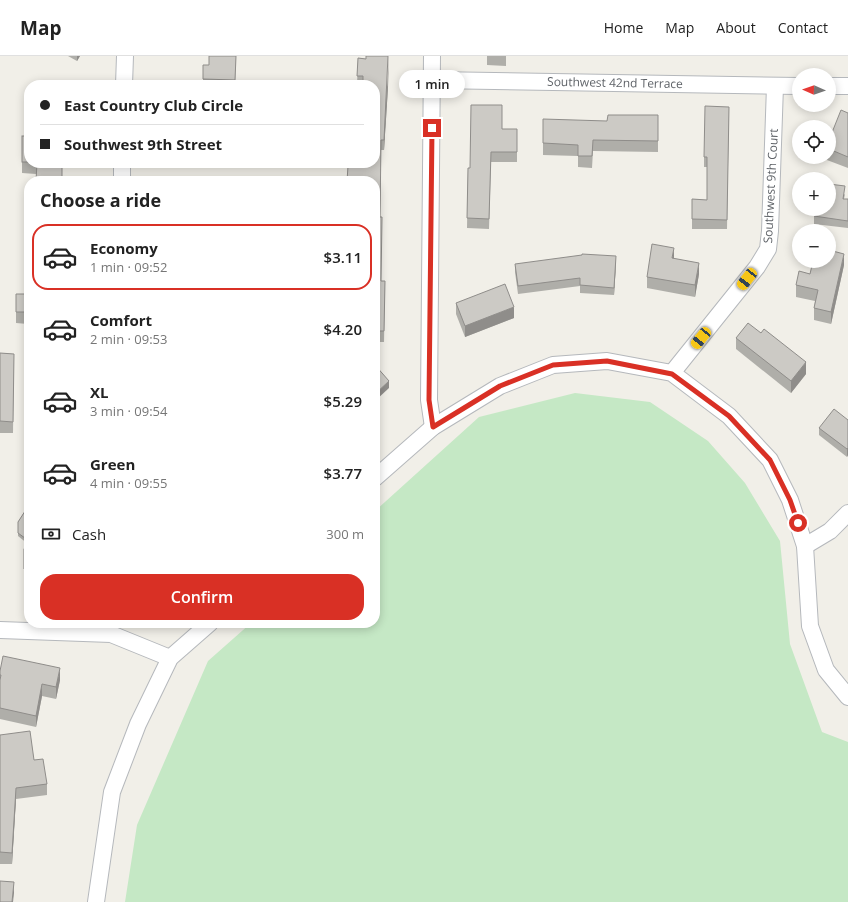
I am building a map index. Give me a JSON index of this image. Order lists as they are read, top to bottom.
{
  "streets": {
    "street": ["Southwest 42nd Terrace", "Southwest 9th Court"]
  },
  "crossings": [
    ["Southwest 42nd Terrace", "Southwest 9th Court"]
  ],
  "north": "left",
  "page": {
    "header": "Map",
    "nav": [
      "Home",
      "Map",
      "About",
      "Contact"
    ],
    "map_buttons": ["+", "−"],
    "bubble": "1 min",
    "banner": ["East Country Club Circle", "Southwest 9th Street"],
    "heading": "Choose a ride",
    "list": [
      {
        "name": "Economy",
        "note": "1 min · 09:52",
        "value": "$3.11"
      },
      {
        "name": "Comfort",
        "note": "2 min · 09:53",
        "value": "$4.20"
      },
      {
        "name": "XL",
        "note": "3 min · 09:54",
        "value": "$5.29"
      },
      {
        "name": "Green",
        "note": "4 min · 09:55",
        "value": "$3.77"
      }
    ],
    "pay": ["Cash", "300 m"],
    "buttons": "Confirm"
  }
}
